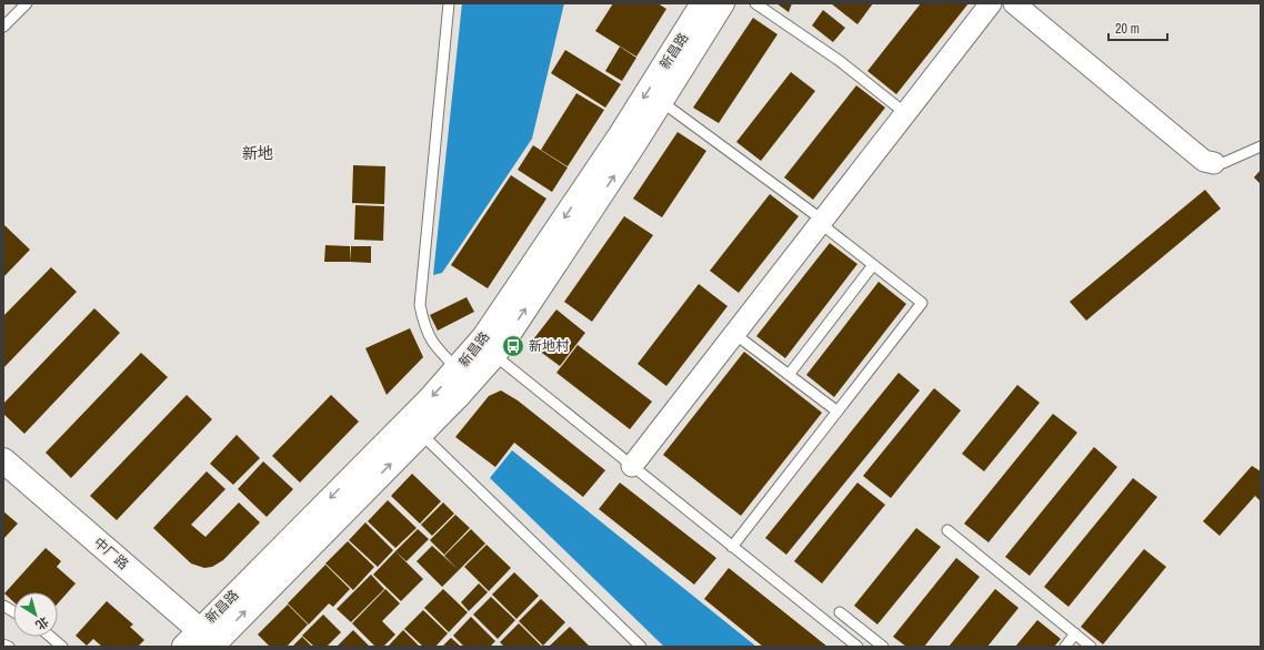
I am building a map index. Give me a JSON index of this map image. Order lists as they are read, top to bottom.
{
  "streets": {
    "street": ["新昌路", "中厂路"]
  },
  "crossings": [
    ["新昌路", "中厂路"]
  ],
  "districts": ["新地"],
  "places": {
    "bus stop": ["新地村"]
  },
  "scale_bar": "20 m",
  "north": "bottom right"
}
